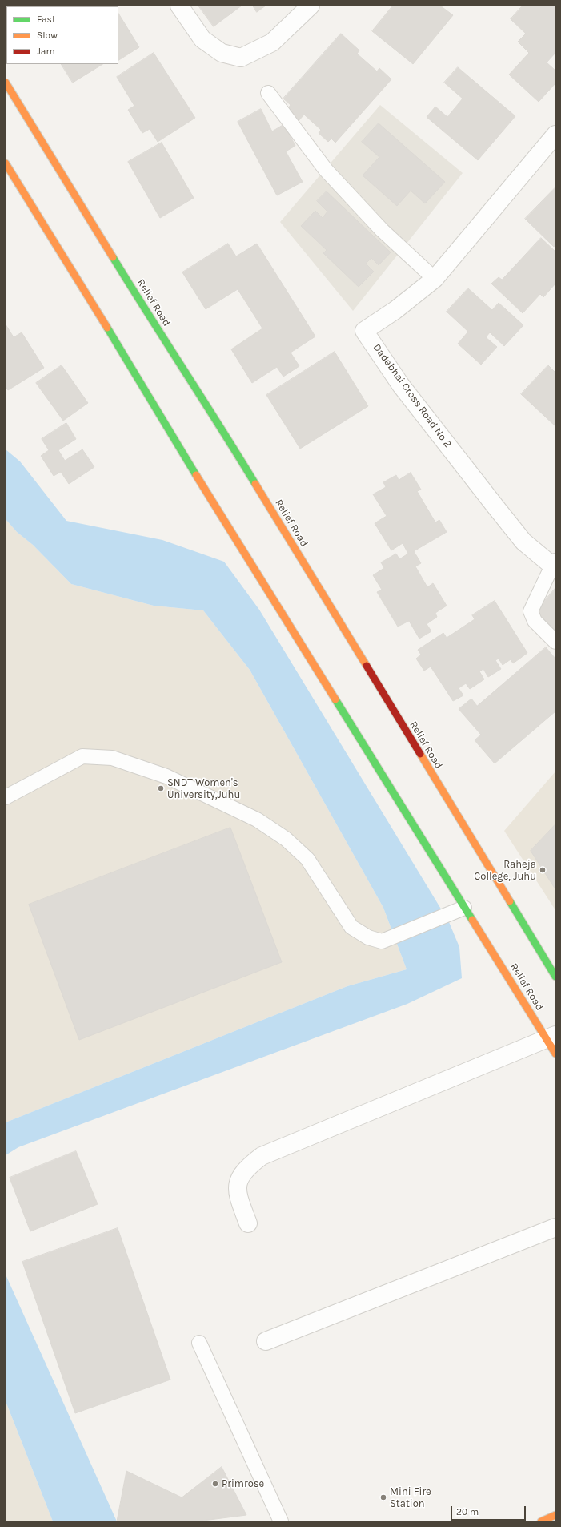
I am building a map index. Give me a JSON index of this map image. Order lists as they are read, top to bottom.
{
  "streets": {
    "street": ["Relief Road", "Dadabhai Cross Road No 2"]
  },
  "places": [
    "SNDT Women's University,Juhu",
    "Raheja College, Juhu",
    "Primrose",
    "Mini Fire Station"
  ],
  "legend": ["Fast", "Slow", "Jam"],
  "scale_bar": "20 m"
}
